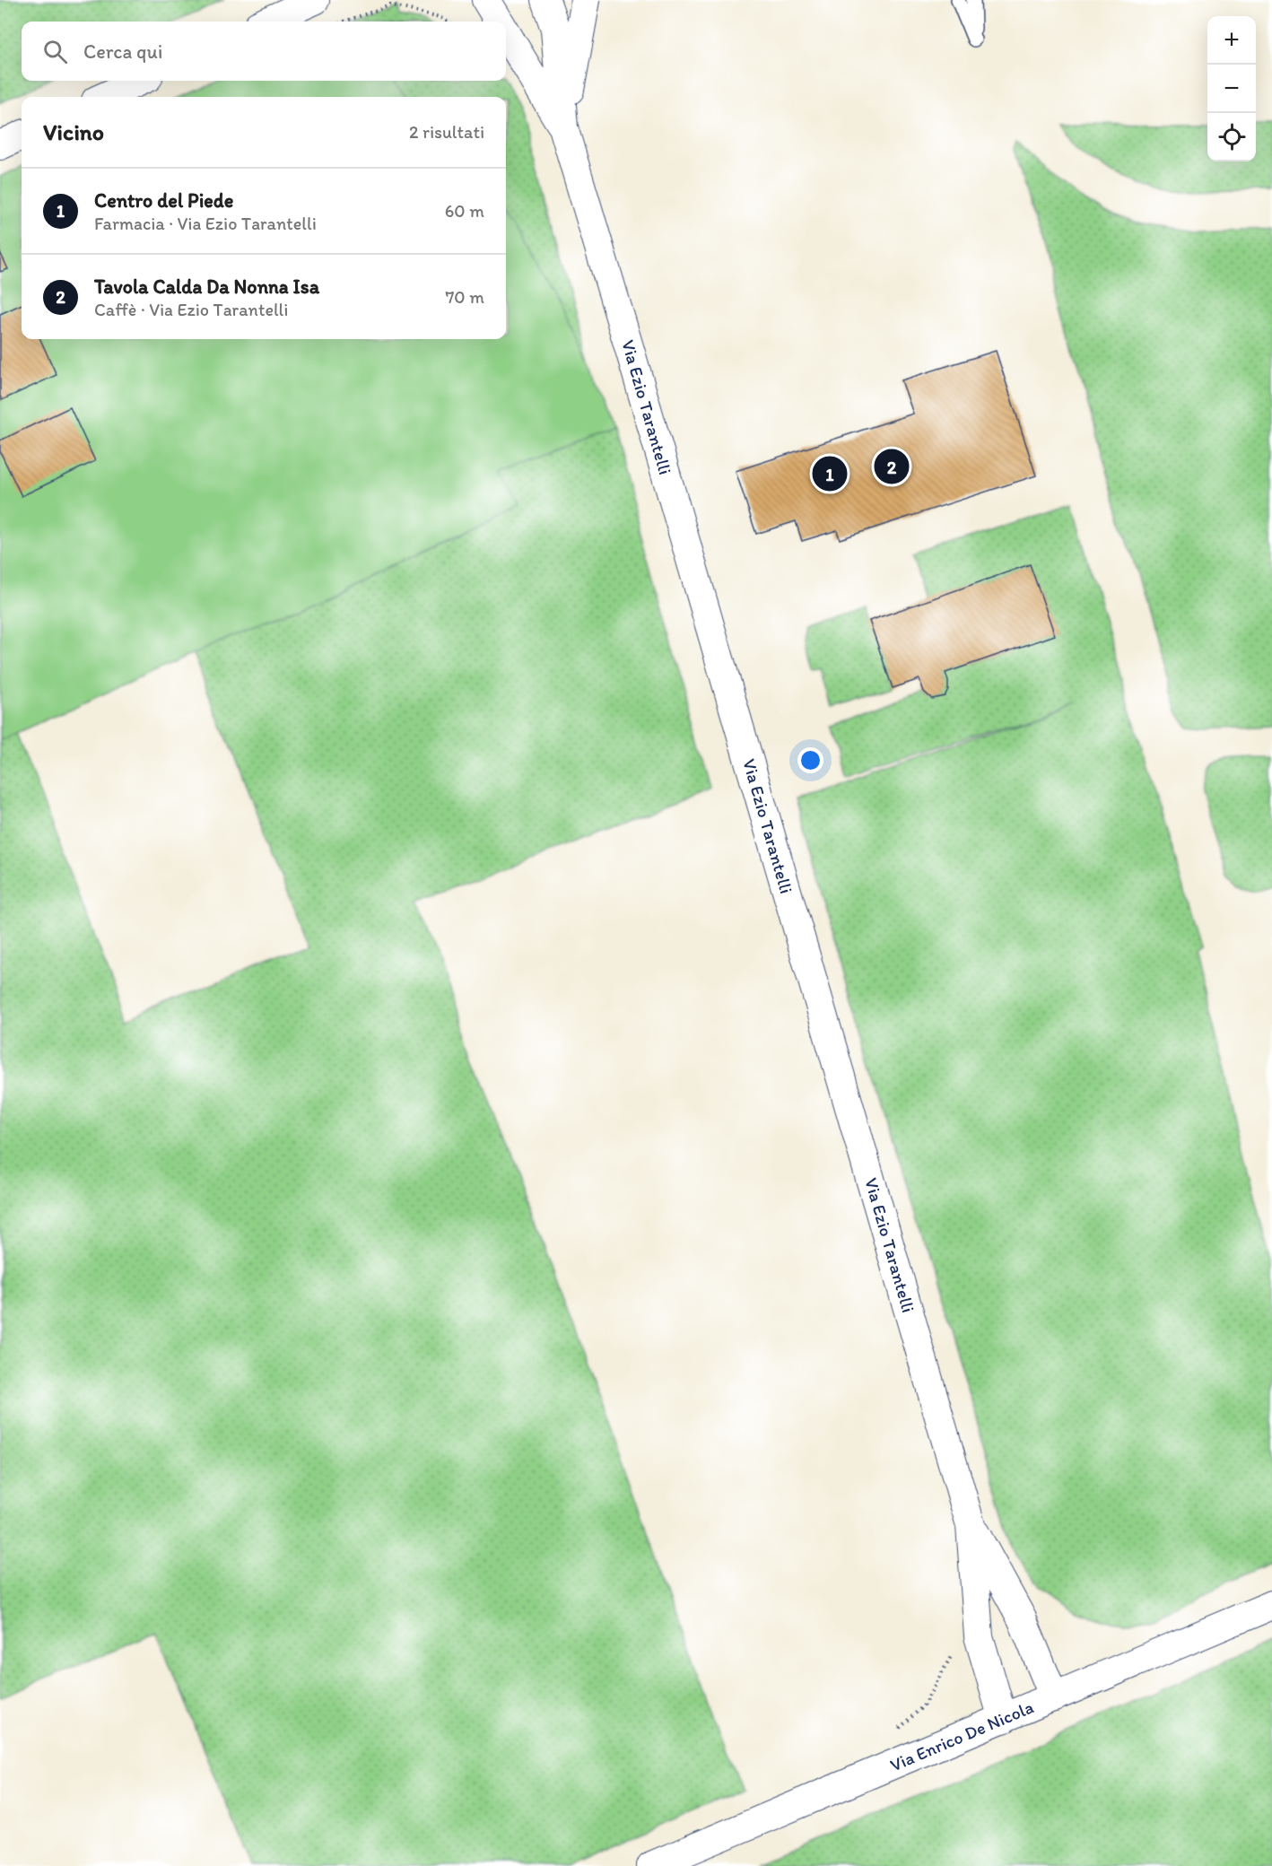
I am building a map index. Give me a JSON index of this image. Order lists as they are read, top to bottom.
{
  "streets": {
    "street": ["Via Ezio Tarantelli", "Via Enrico De Nicola"]
  },
  "page": {
    "map_buttons": ["+", "−"],
    "search": "Cerca qui",
    "heading": ["Vicino", "2 risultati"],
    "list": [
      {
        "mark": "1",
        "name": "Centro del Piede",
        "note": "Farmacia · Via Ezio Tarantelli",
        "value": "60 m"
      },
      {
        "mark": "2",
        "name": "Tavola Calda Da Nonna Isa",
        "note": "Caffè · Via Ezio Tarantelli",
        "value": "70 m"
      }
    ],
    "pins": ["2", "1"]
  }
}
